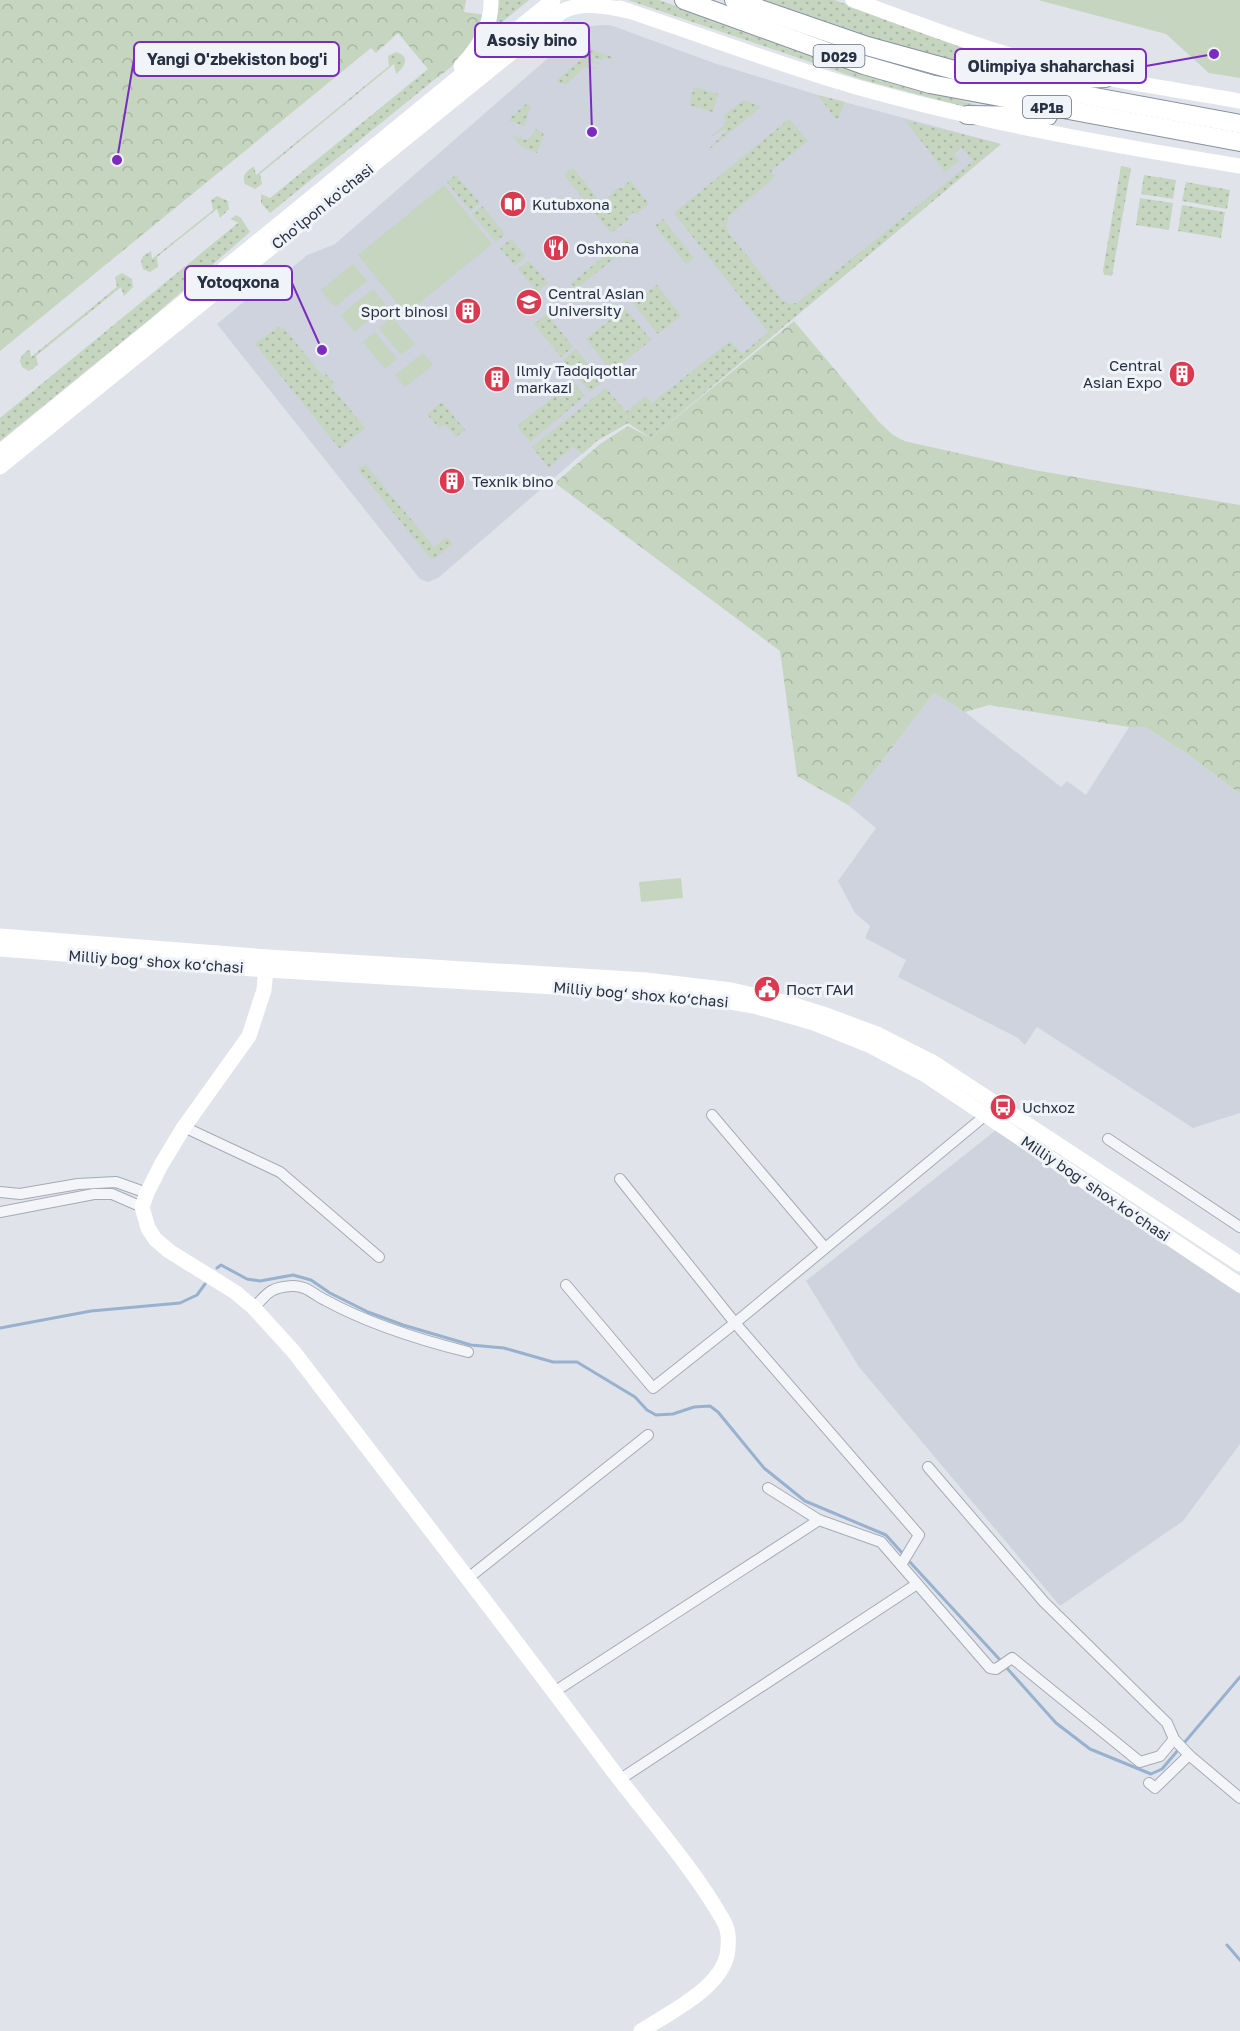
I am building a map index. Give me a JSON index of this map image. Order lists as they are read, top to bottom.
{
  "streets": {
    "highway": ["D029", "4Р1в"],
    "main road": ["Cho'lpon ko'chasi", "Milliy bog‘ shox ko‘chasi"]
  },
  "crossings": [
    ["D029", "4Р1в"]
  ],
  "places": {
    "other": [
      "Olimpiya shaharchasi",
      "Asosiy bino",
      "Yangi O'zbekiston bog'i",
      "Yotoqxona"
    ],
    "library": ["Kutubxona"],
    "restaurant": ["Oshxona"],
    "school or university": ["Central Asian University"],
    "building": [
      "Sport binosi",
      "Central Asian Expo",
      "Ilmiy Tadqiqotlar markazi",
      "Texnik bino"
    ],
    "public building": ["Пост ГАИ"],
    "bus stop": ["Uchxoz"]
  }
}
